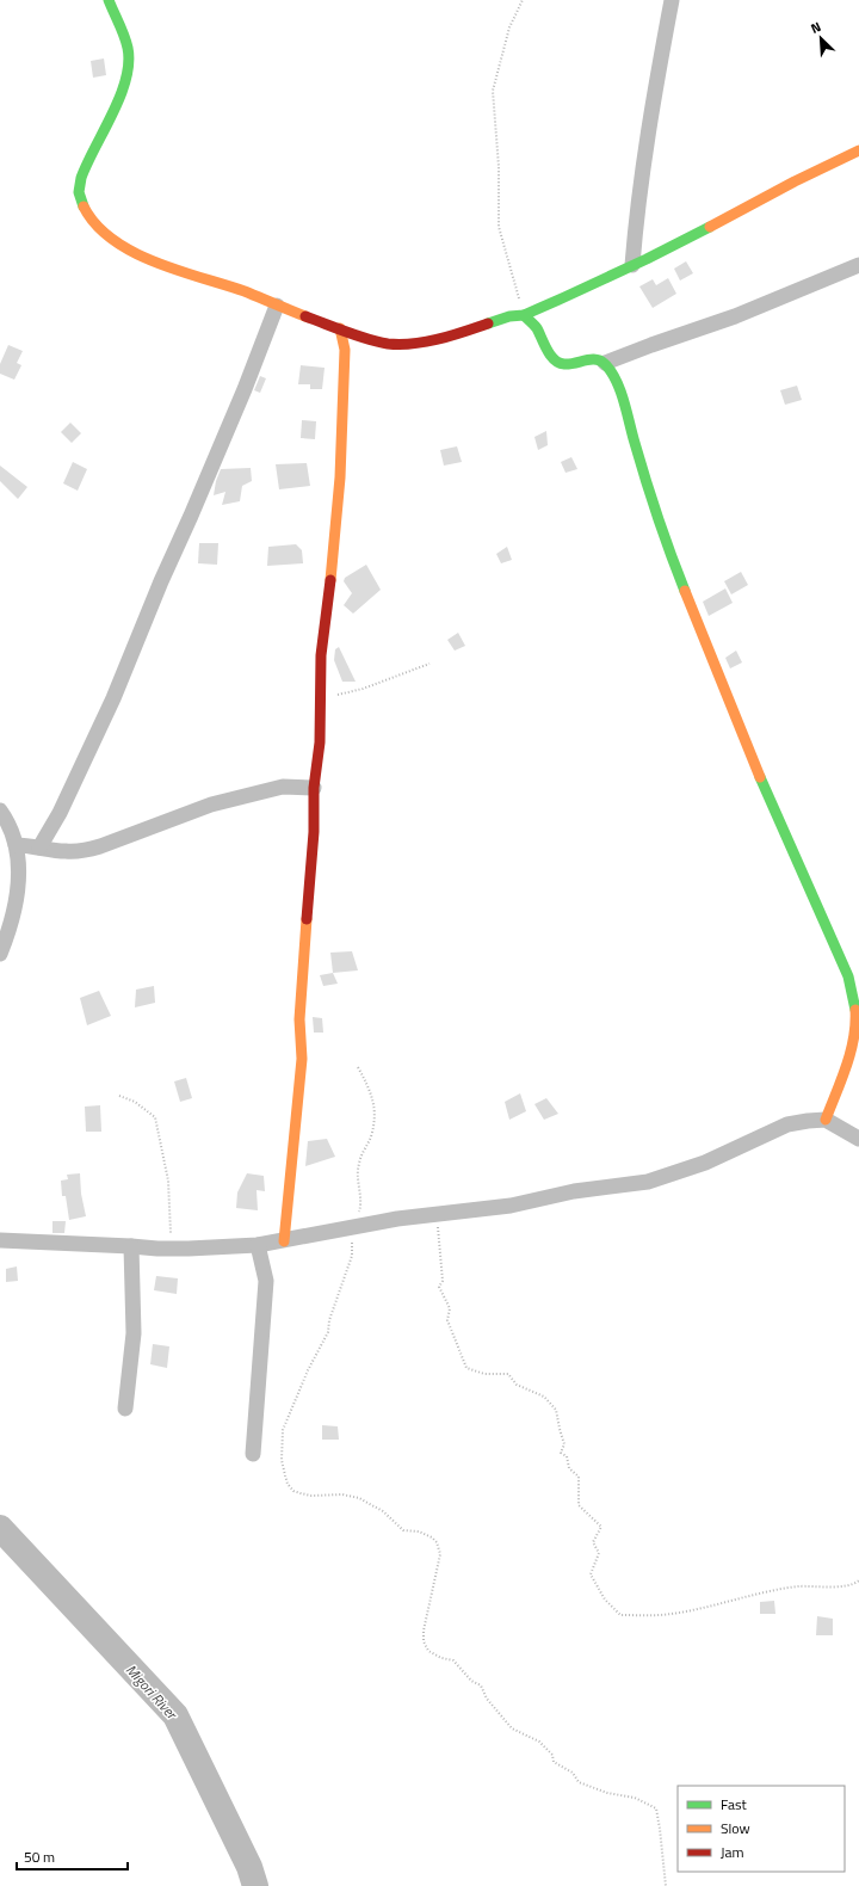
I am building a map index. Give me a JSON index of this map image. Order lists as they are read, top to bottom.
{
  "water": ["Migori River"],
  "legend": ["Fast", "Slow", "Jam"],
  "scale_bar": "50 m",
  "north": "top left"
}
